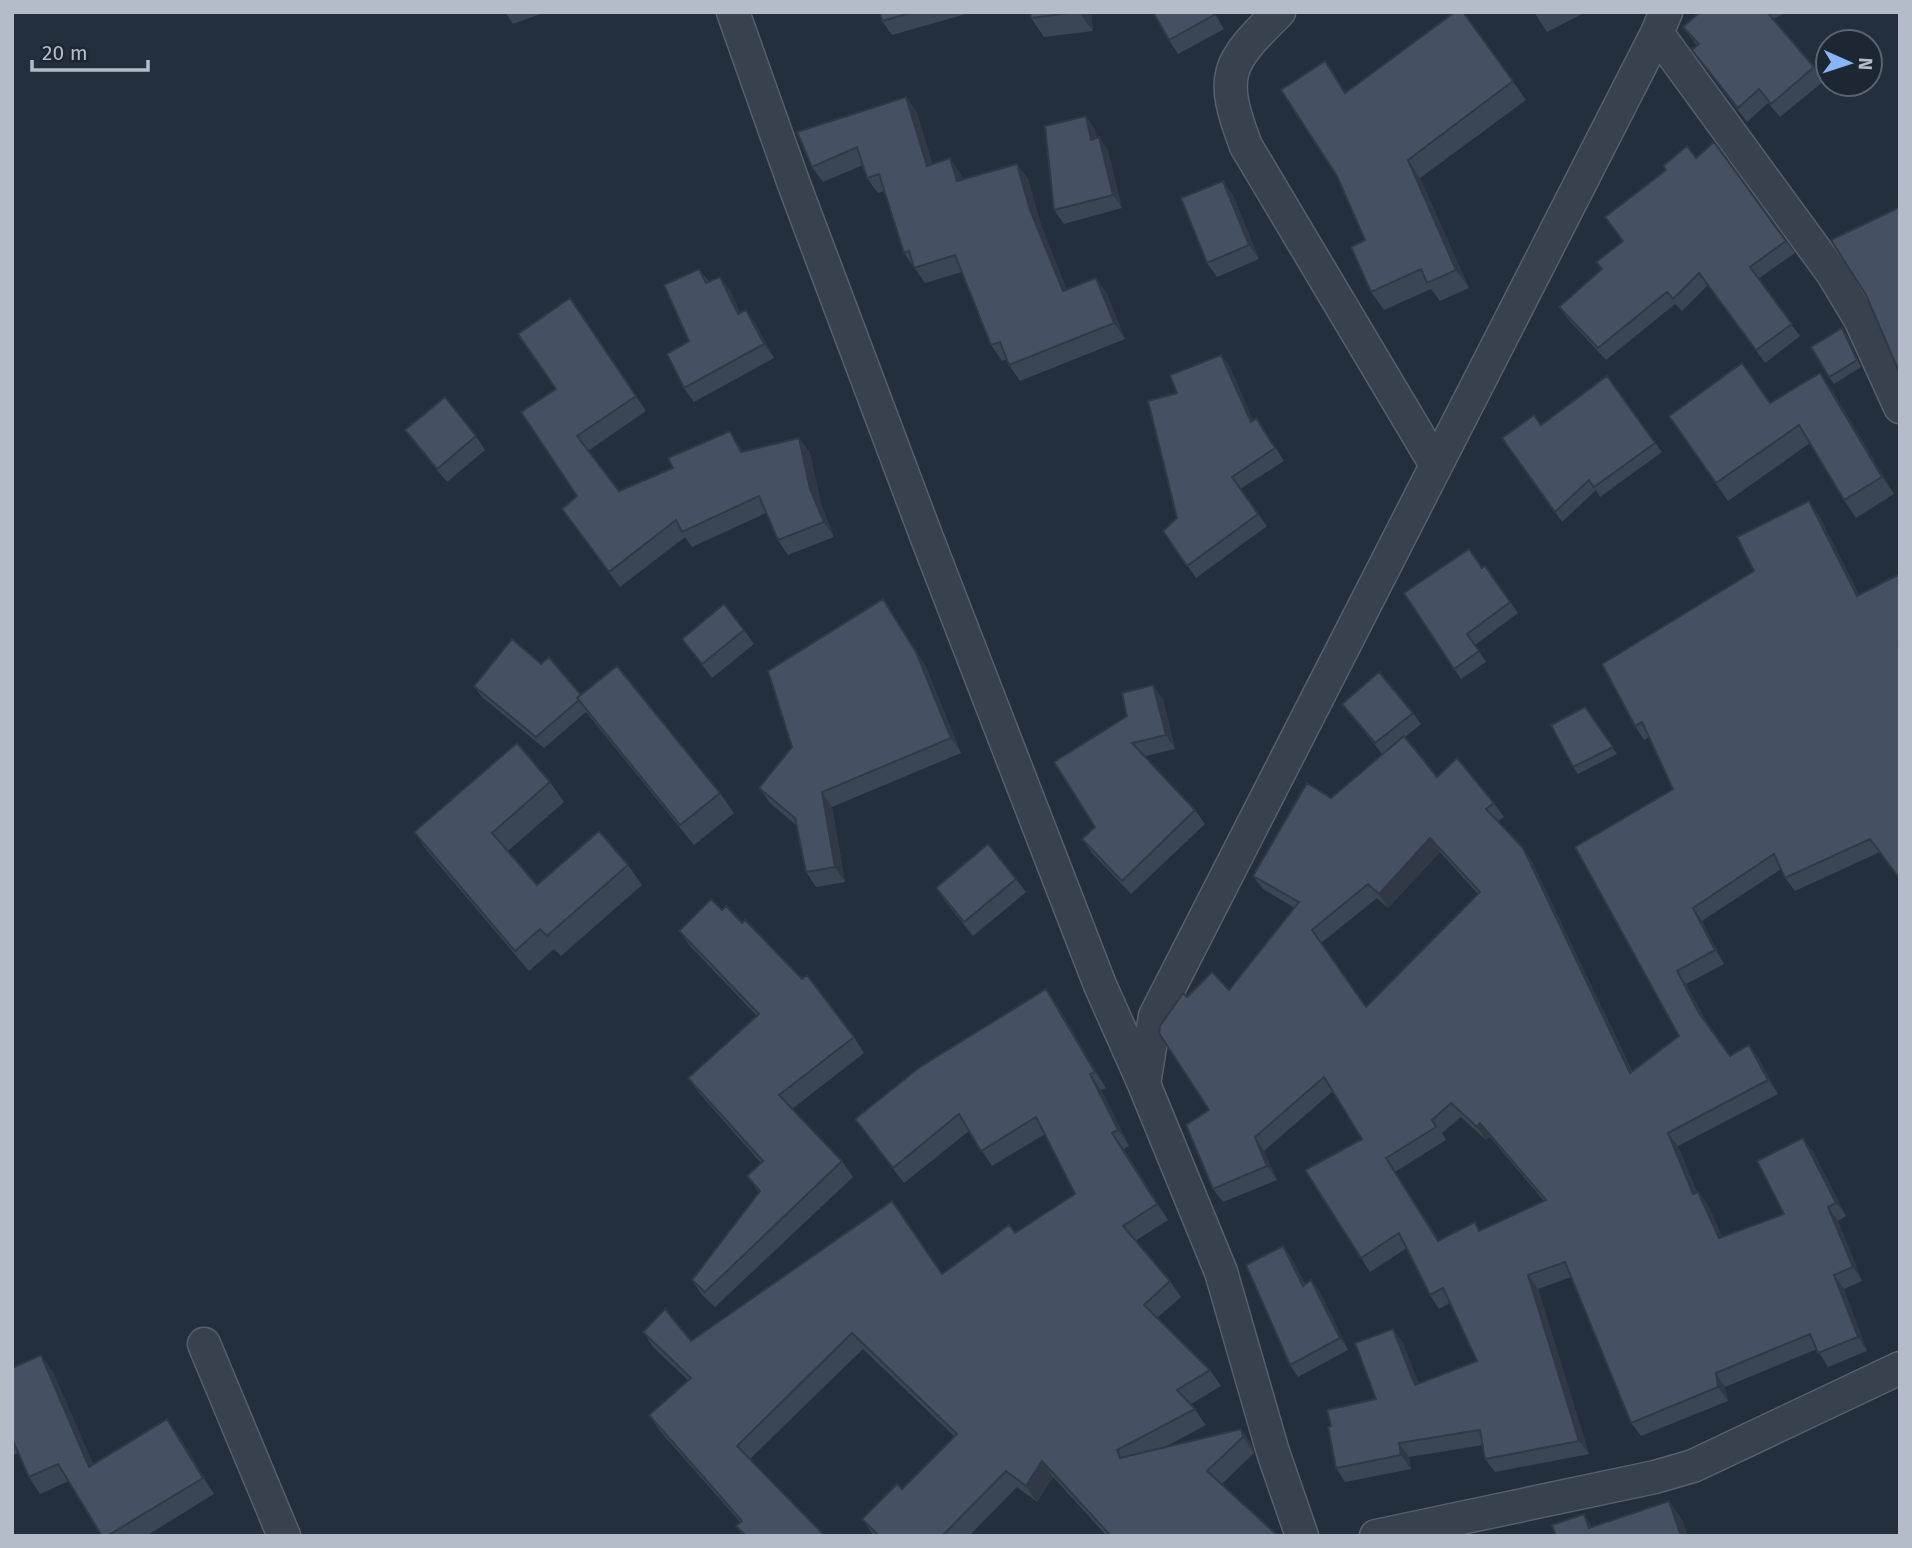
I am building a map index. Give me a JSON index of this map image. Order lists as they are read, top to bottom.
{
  "scale_bar": "20 m",
  "north": "right"
}
